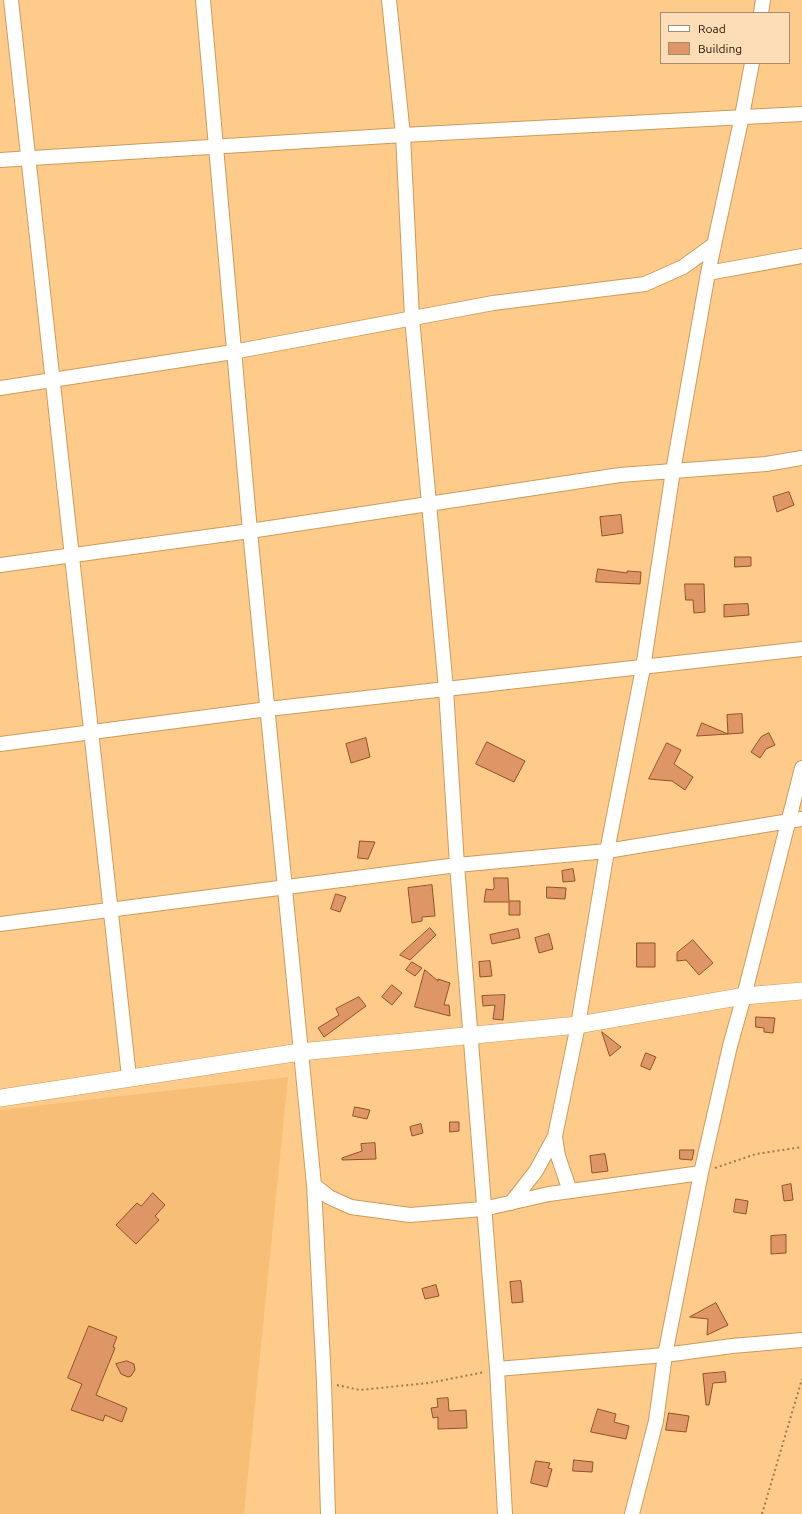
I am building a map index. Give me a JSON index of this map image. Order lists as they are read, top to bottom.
{
  "legend": ["Road", "Building"]
}
